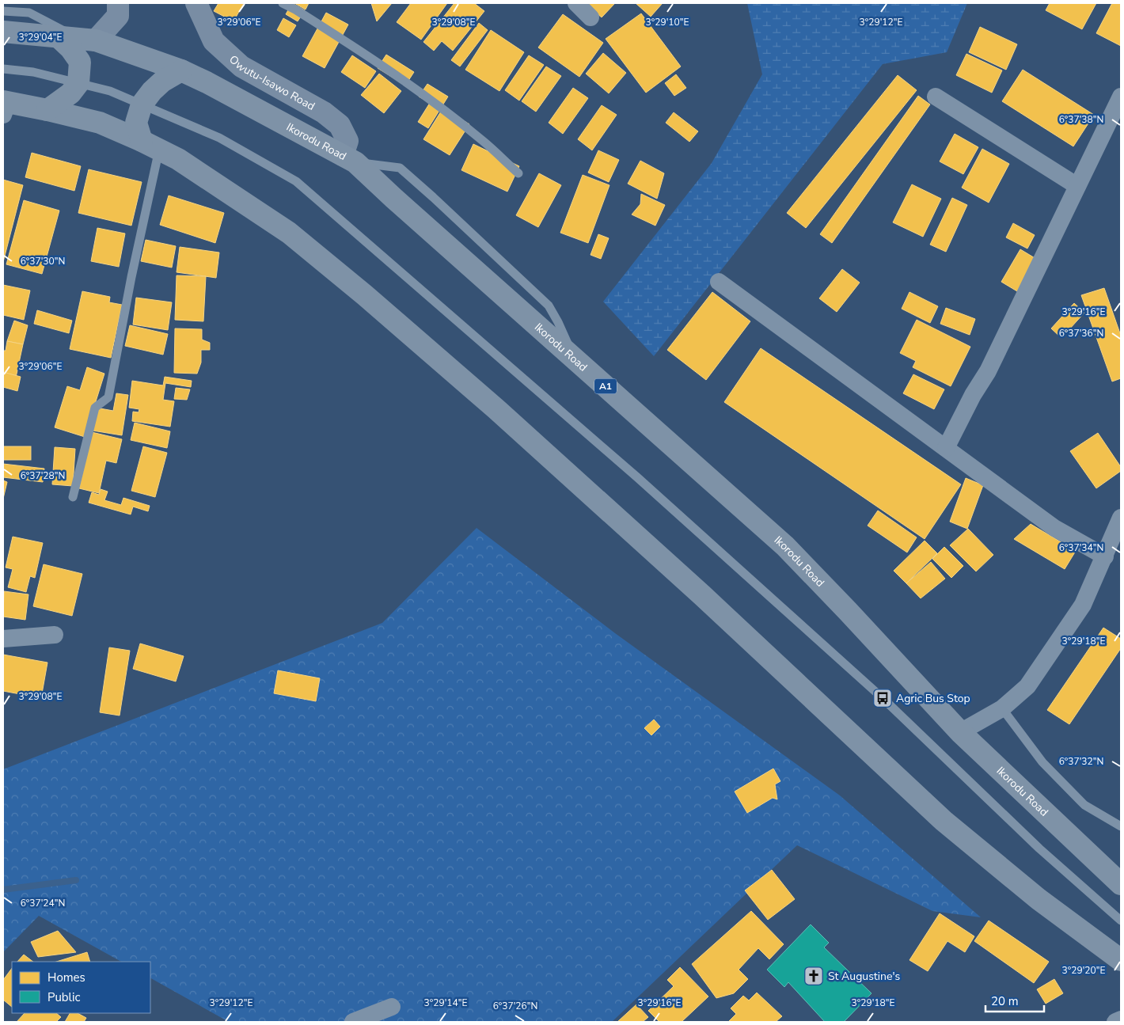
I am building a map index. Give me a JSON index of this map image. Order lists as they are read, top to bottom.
{
  "streets": {
    "highway": ["Ikorodu Road", "A1"],
    "street": ["Owutu-Isawo Road"]
  },
  "crossings": [
    ["Owutu-Isawo Road", "Ikorodu Road"]
  ],
  "places": {
    "bus stop": ["Agric Bus Stop"],
    "church": ["St Augustine's"]
  },
  "legend": ["Homes", "Public"],
  "scale_bar": "20 m",
  "coordinates": [
    "3°29'08\"E",
    "3°29'10\"E",
    "3°29'06\"E",
    "3°29'12\"E",
    "3°29'04\"E",
    "6°37'38\"N",
    "6°37'30\"N",
    "3°29'16\"E",
    "6°37'36\"N",
    "6°37'28\"N",
    "6°37'34\"N",
    "3°29'18\"E",
    "6°37'32\"N",
    "6°37'24\"N",
    "3°29'20\"E",
    "3°29'14\"E",
    "6°37'26\"N"
  ]
}
